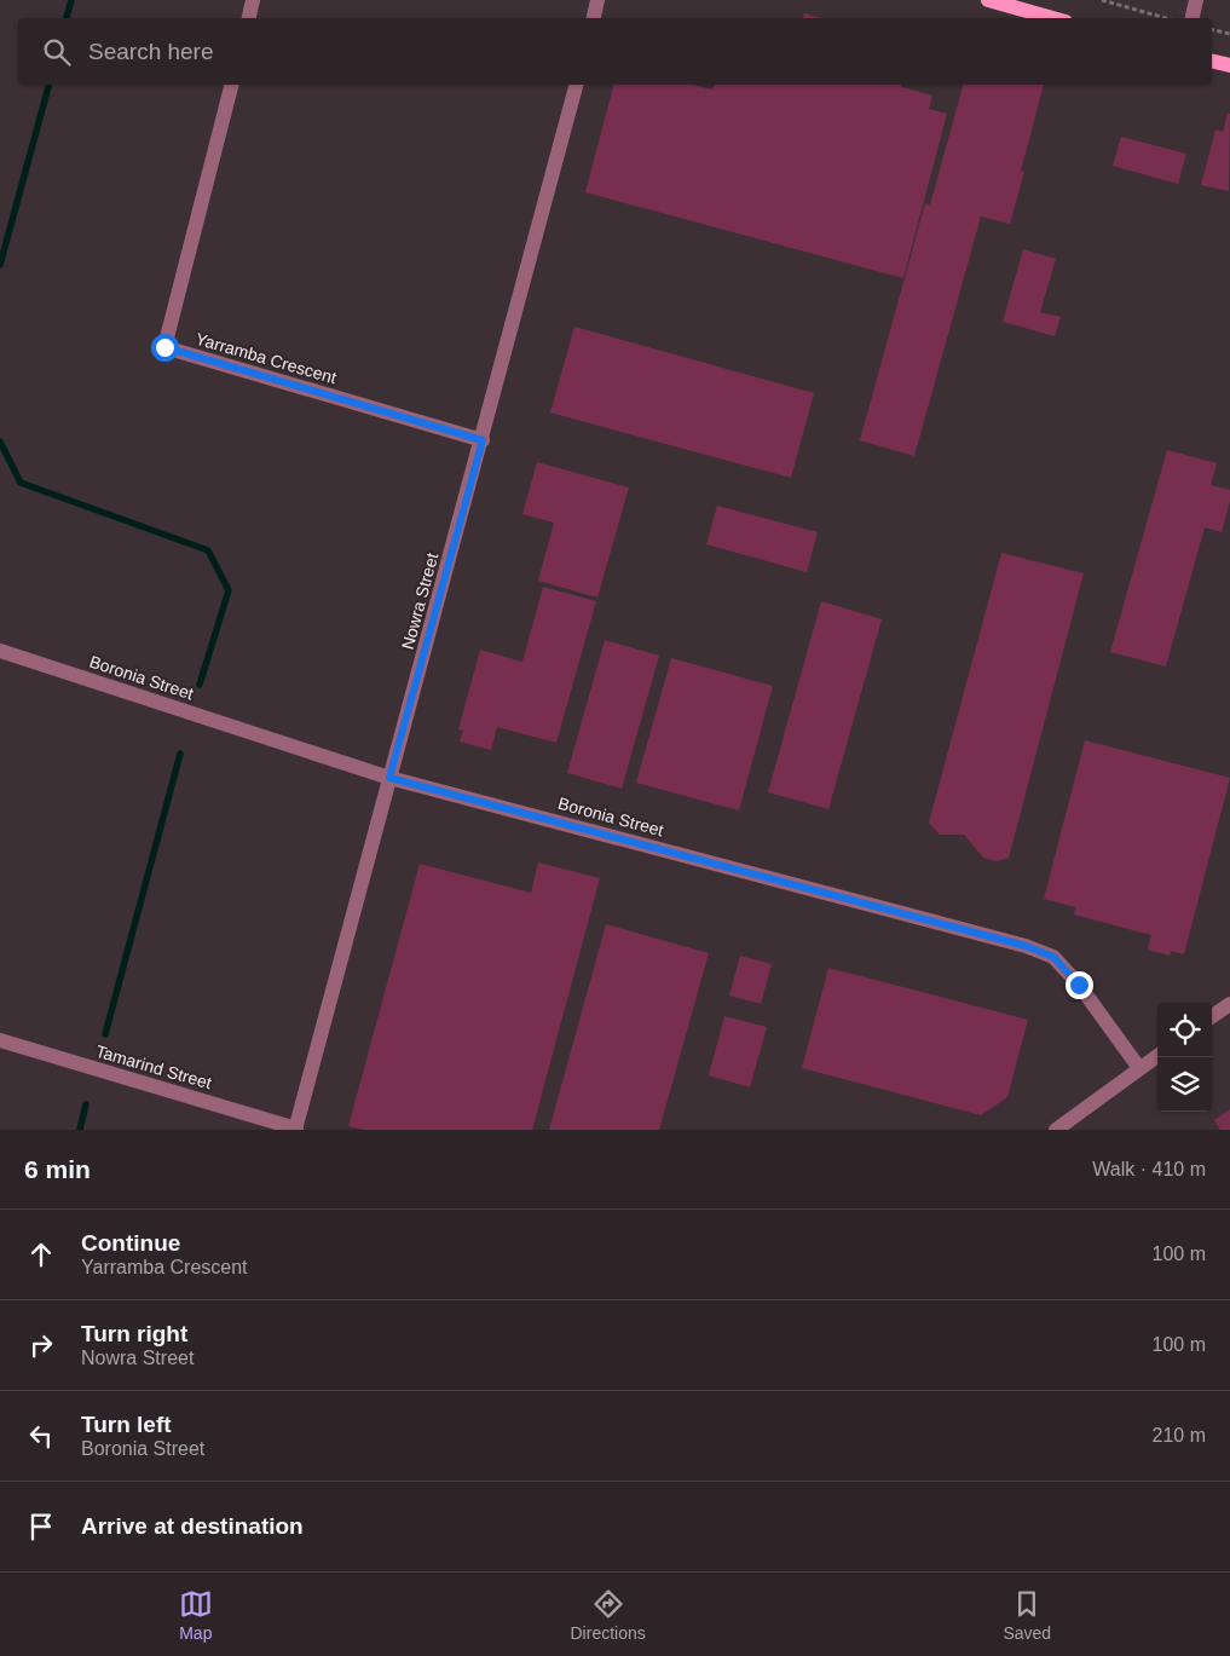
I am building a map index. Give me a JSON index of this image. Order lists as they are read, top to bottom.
{
  "streets": {
    "street": [
      "Yarramba Crescent",
      "Nowra Street",
      "Boronia Street",
      "Tamarind Street"
    ]
  },
  "crossings": [
    ["Yarramba Crescent", "Nowra Street"],
    ["Nowra Street", "Boronia Street"],
    ["Nowra Street", "Tamarind Street"]
  ],
  "page": {
    "search": "Search here",
    "heading": ["6 min", "Walk · 410 m"],
    "list": [
      ["Continue", "Yarramba Crescent", "100 m"],
      ["Turn right", "Nowra Street", "100 m"],
      ["Turn left", "Boronia Street", "210 m"],
      "Arrive at destination"
    ],
    "nav": ["Map", "Directions", "Saved"]
  }
}
